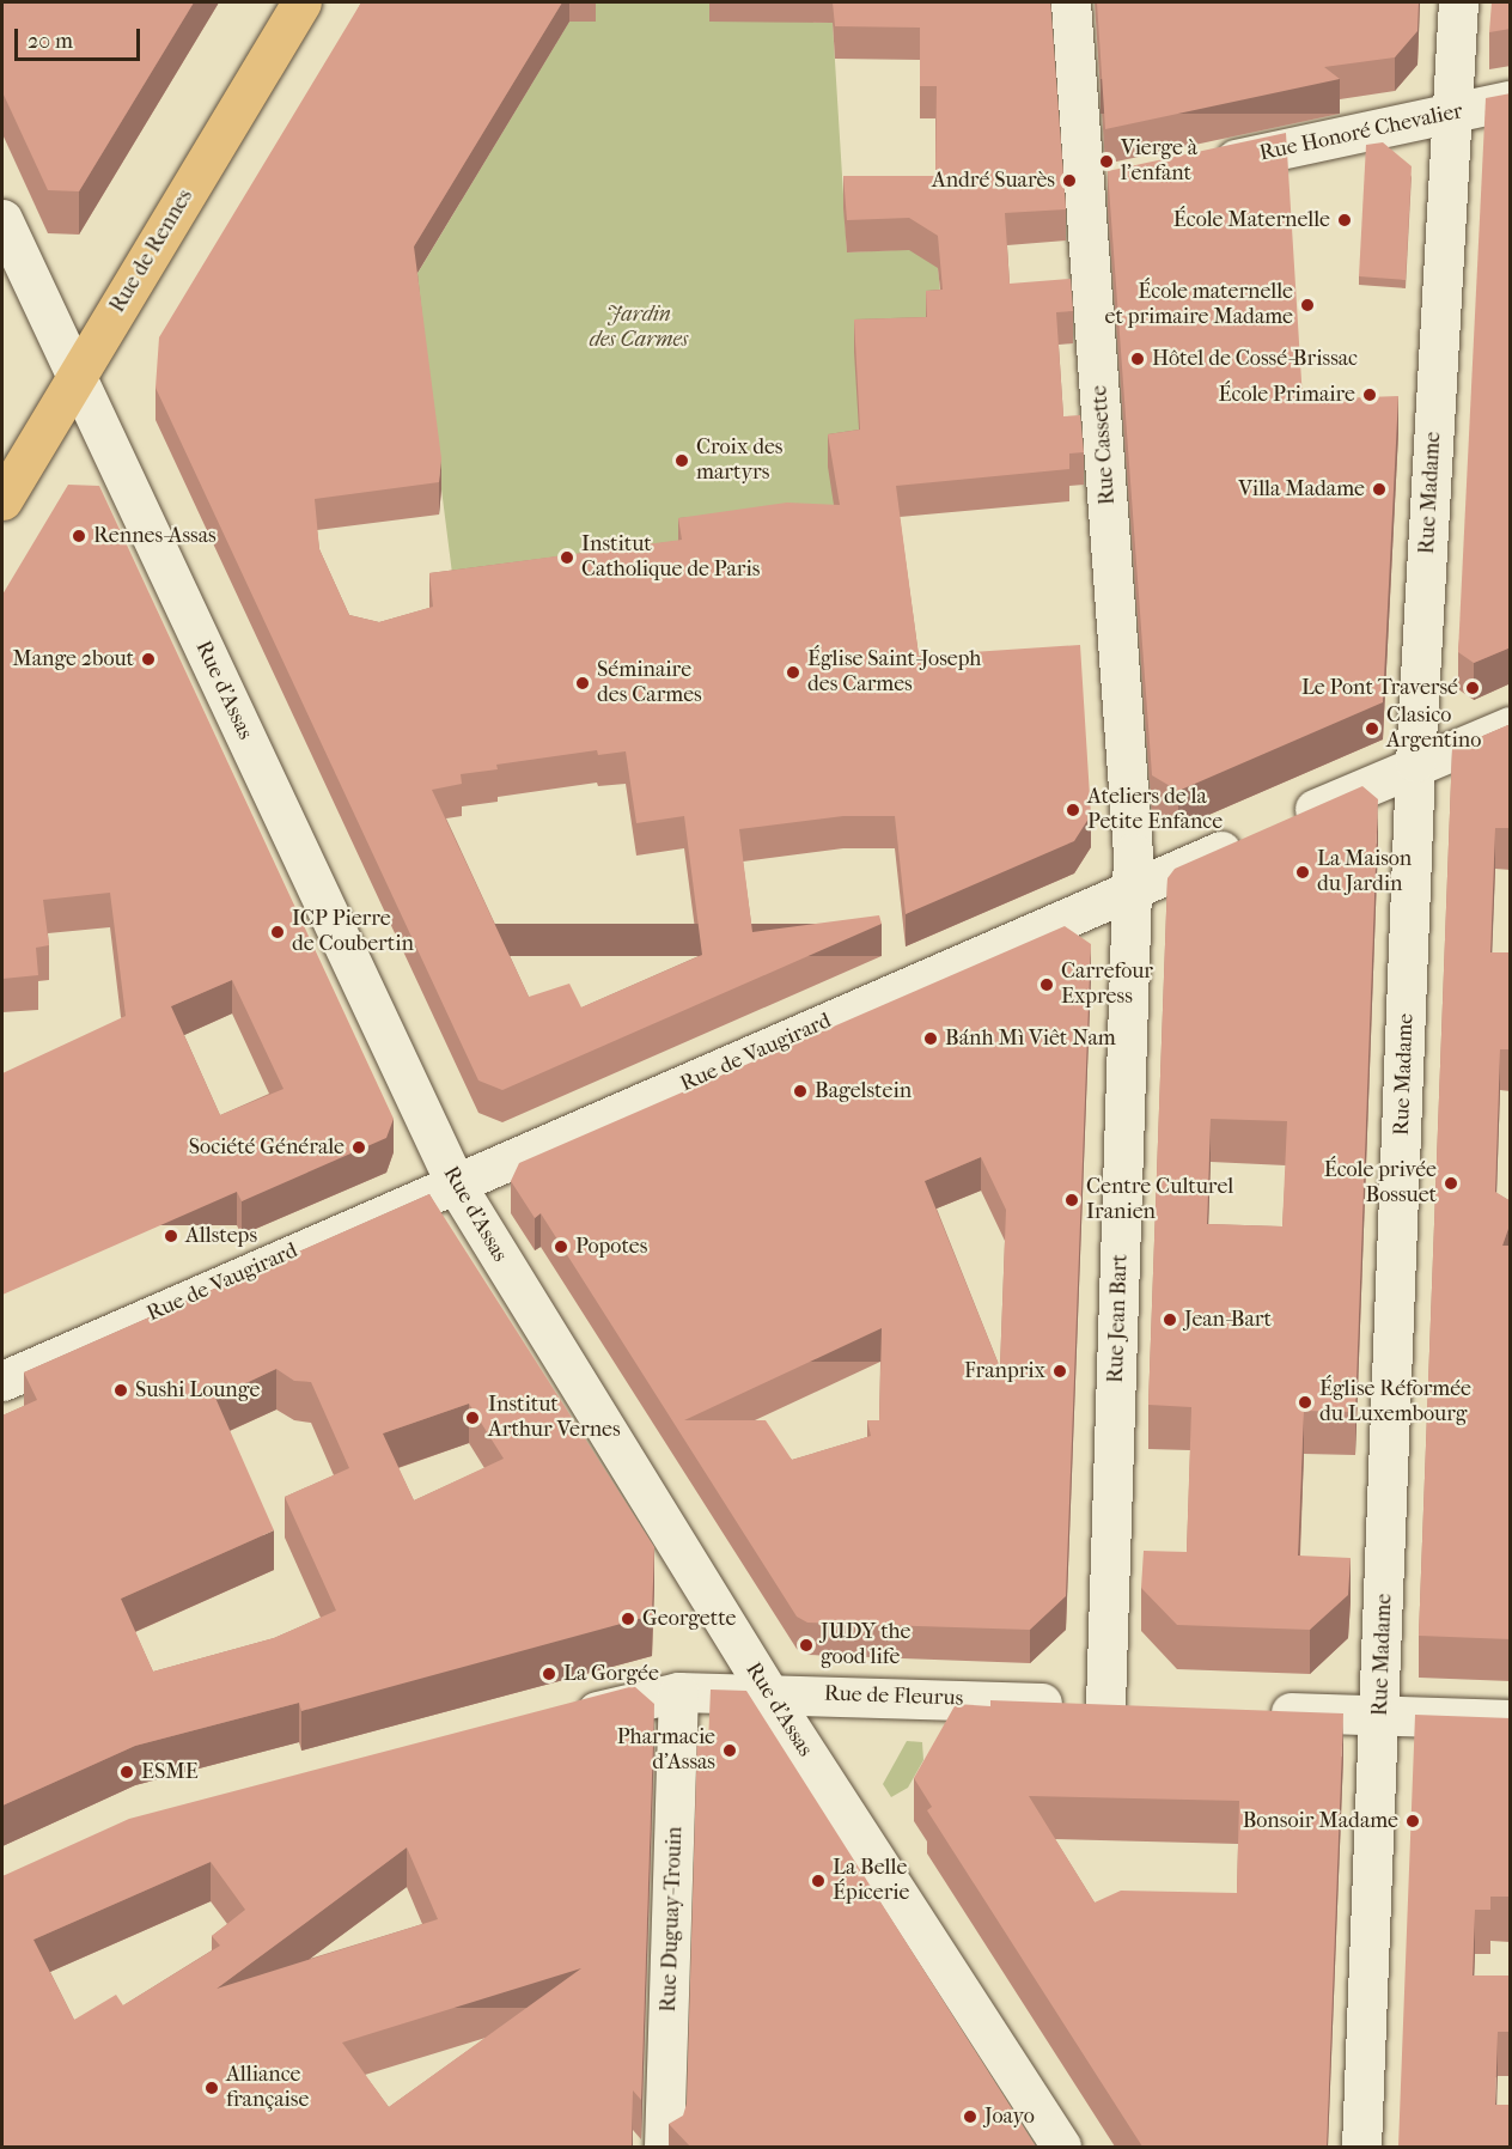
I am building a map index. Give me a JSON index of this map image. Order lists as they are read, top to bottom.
{
  "streets": {
    "main road": ["Rue de Rennes"],
    "street": [
      "Rue Honoré Chevalier",
      "Rue Cassette",
      "Rue Madame",
      "Rue d'Assas",
      "Rue de Vaugirard",
      "Rue Jean Bart",
      "Rue de Fleurus",
      "Rue Duguay-Trouin"
    ]
  },
  "crossings": [
    ["Rue Honoré Chevalier", "Rue Madame"],
    ["Rue de Rennes", "Rue d'Assas"],
    ["Rue Cassette", "Rue de Vaugirard"],
    ["Rue Cassette", "Rue Jean Bart"],
    ["Rue Madame", "Rue de Vaugirard"],
    ["Rue d'Assas", "Rue de Vaugirard"],
    ["Rue d'Assas", "Rue de Fleurus"],
    ["Rue de Vaugirard", "Rue Jean Bart"],
    ["Rue Jean Bart", "Rue de Fleurus"],
    ["Rue de Fleurus", "Rue Duguay-Trouin"]
  ],
  "parks": ["Jardin des Carmes"],
  "places": [
    "Vierge à l'enfant",
    "André Suarès",
    "École Maternelle",
    "École maternelle et primaire Madame",
    "Hôtel de Cossé-Brissac",
    "École Primaire",
    "Croix des martyrs",
    "Villa Madame",
    "Rennes-Assas",
    "Institut Catholique de Paris",
    "Mange 2bout",
    "Église Saint-Joseph des Carmes",
    "Séminaire des Carmes",
    "Le Pont Traversé",
    "Clasico Argentino",
    "Ateliers de la Petite Enfance",
    "La Maison du Jardin",
    "ICP Pierre de Coubertin",
    "Carrefour Express",
    "Bánh Mì Viêt Nam",
    "Bagelstein",
    "Société Générale",
    "École privée Bossuet",
    "Centre Culturel Iranien",
    "Allsteps",
    "Popotes",
    "Jean-Bart",
    "Franprix",
    "Sushi Lounge",
    "Église Réformée du Luxembourg",
    "Institut Arthur Vernes",
    "Georgette",
    "JUDY the good life",
    "La Gorgée",
    "Pharmacie d'Assas",
    "ESME",
    "Bonsoir Madame",
    "La Belle Épicerie",
    "Alliance française",
    "Joayo"
  ],
  "scale_bar": "20 m"
}
